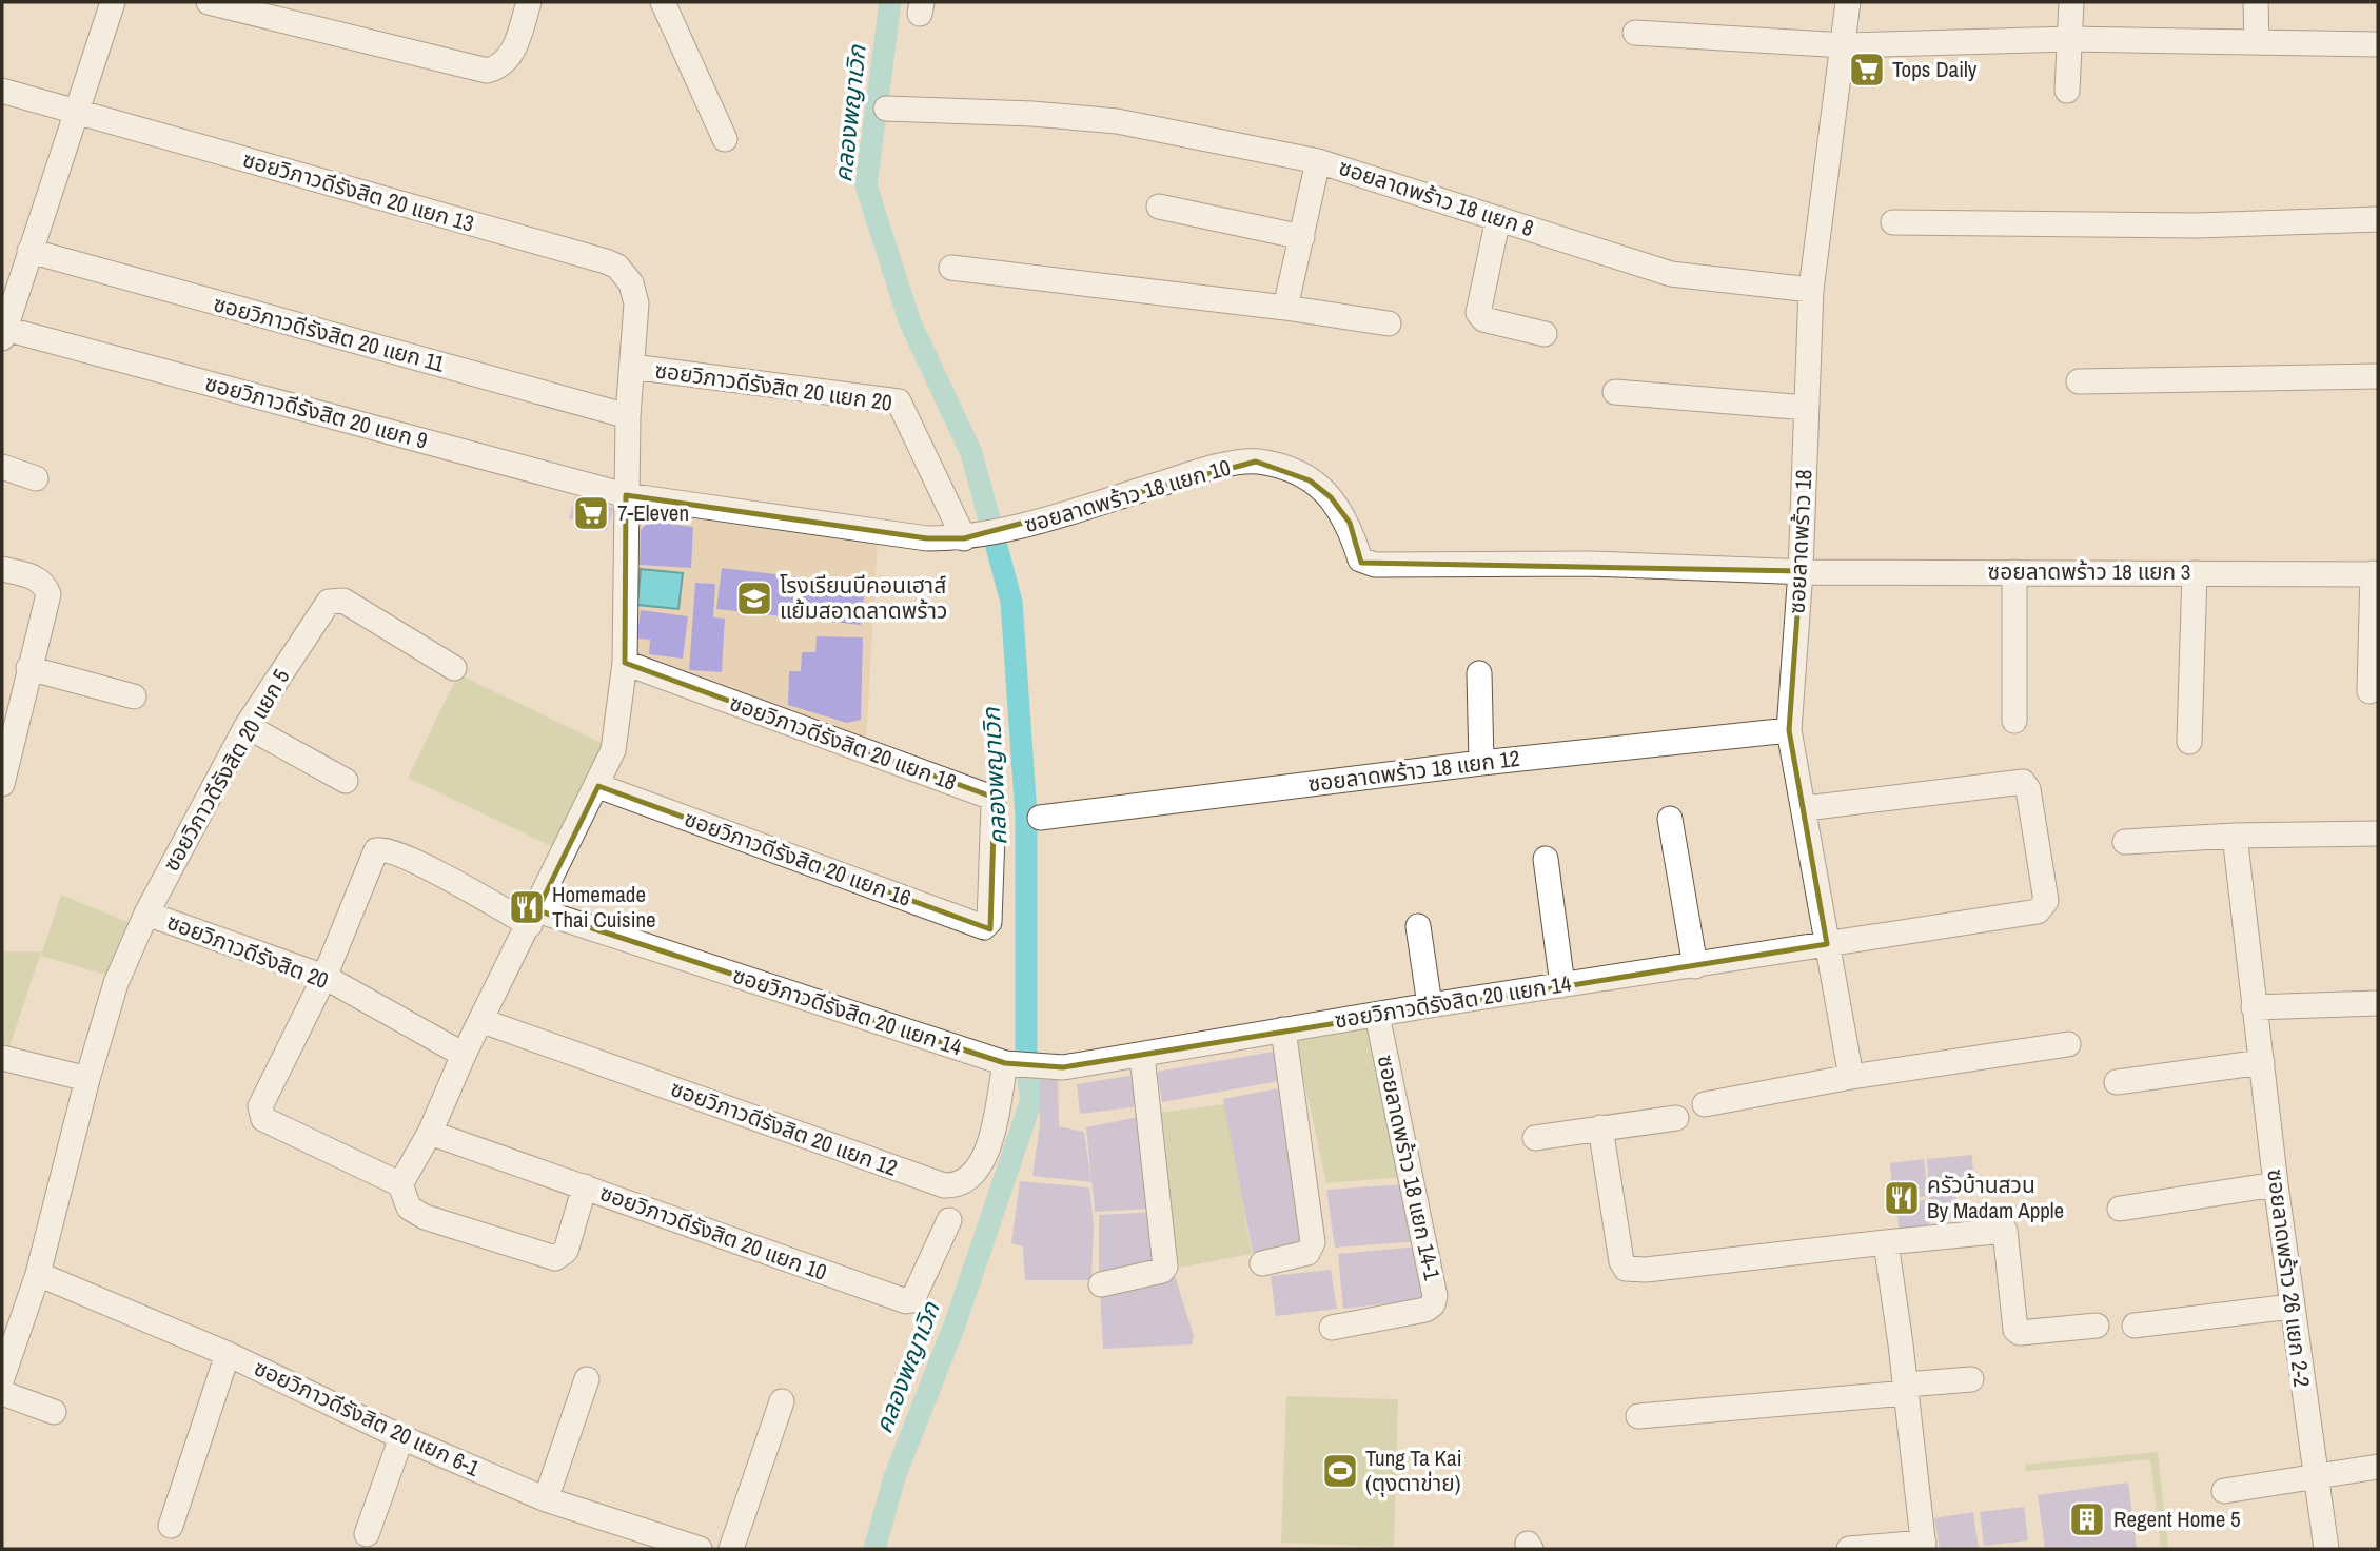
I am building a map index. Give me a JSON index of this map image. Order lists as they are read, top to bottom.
{
  "streets": {
    "street": [
      "ซอยวิภาวดีรังสิต 20 แยก 13",
      "ซอยลาดพร้าว 18 แยก 8",
      "ซอยวิภาวดีรังสิต 20 แยก 11",
      "ซอยวิภาวดีรังสิต 20 แยก 20",
      "ซอยวิภาวดีรังสิต 20 แยก 9",
      "ซอยลาดพร้าว 18 แยก 10",
      "ซอยลาดพร้าว 18",
      "ซอยลาดพร้าว 18 แยก 3",
      "ซอยวิภาวดีรังสิต 20 แยก 18",
      "ซอยวิภาวดีรังสิต 20 แยก 5",
      "ซอยลาดพร้าว 18 แยก 12",
      "ซอยวิภาวดีรังสิต 20 แยก 16",
      "ซอยวิภาวดีรังสิต 20",
      "ซอยวิภาวดีรังสิต 20 แยก 14",
      "ซอยวิภาวดีรังสิต 20 แยก 12",
      "ซอยลาดพร้าว 18 แยก 14-1",
      "ซอยวิภาวดีรังสิต 20 แยก 10",
      "ซอยลาดพร้าว 26 แยก 2-2",
      "ซอยวิภาวดีรังสิต 20 แยก 6-1"
    ]
  },
  "crossings": [
    ["ซอยวิภาวดีรังสิต 20 แยก 13", "ซอยวิภาวดีรังสิต 20 แยก 20"],
    ["ซอยลาดพร้าว 18 แยก 8", "ซอยลาดพร้าว 18"],
    ["ซอยวิภาวดีรังสิต 20 แยก 20", "ซอยลาดพร้าว 18 แยก 10"],
    ["ซอยวิภาวดีรังสิต 20 แยก 9", "ซอยลาดพร้าว 18 แยก 10"],
    ["ซอยลาดพร้าว 18 แยก 10", "ซอยลาดพร้าว 18"],
    ["ซอยลาดพร้าว 18 แยก 10", "ซอยลาดพร้าว 18 แยก 3"],
    ["ซอยลาดพร้าว 18", "ซอยลาดพร้าว 18 แยก 3"],
    ["ซอยลาดพร้าว 18", "ซอยลาดพร้าว 18 แยก 12"],
    ["ซอยลาดพร้าว 18", "ซอยวิภาวดีรังสิต 20 แยก 14"],
    ["ซอยวิภาวดีรังสิต 20 แยก 18", "ซอยวิภาวดีรังสิต 20 แยก 16"],
    ["ซอยวิภาวดีรังสิต 20 แยก 5", "ซอยวิภาวดีรังสิต 20"],
    ["ซอยวิภาวดีรังสิต 20", "ซอยวิภาวดีรังสิต 20 แยก 14"],
    ["ซอยวิภาวดีรังสิต 20", "ซอยวิภาวดีรังสิต 20 แยก 6-1"],
    ["ซอยวิภาวดีรังสิต 20 แยก 14", "ซอยวิภาวดีรังสิต 20 แยก 12"],
    ["ซอยวิภาวดีรังสิต 20 แยก 14", "ซอยลาดพร้าว 18 แยก 14-1"]
  ],
  "water": ["คลองพญาเวิก"],
  "places": {
    "supermarket": ["Tops Daily", "7-Eleven"],
    "school or university": ["โรงเรียนบีคอนเฮาส์ แย้มสอาดลาดพร้าว"],
    "restaurant": ["Homemade Thai Cuisine", "ครัวบ้านสวน By Madam Apple"],
    "sports": ["Tung Ta Kai (ตุงตาข่าย)"],
    "building": ["Regent Home 5"]
  }
}
